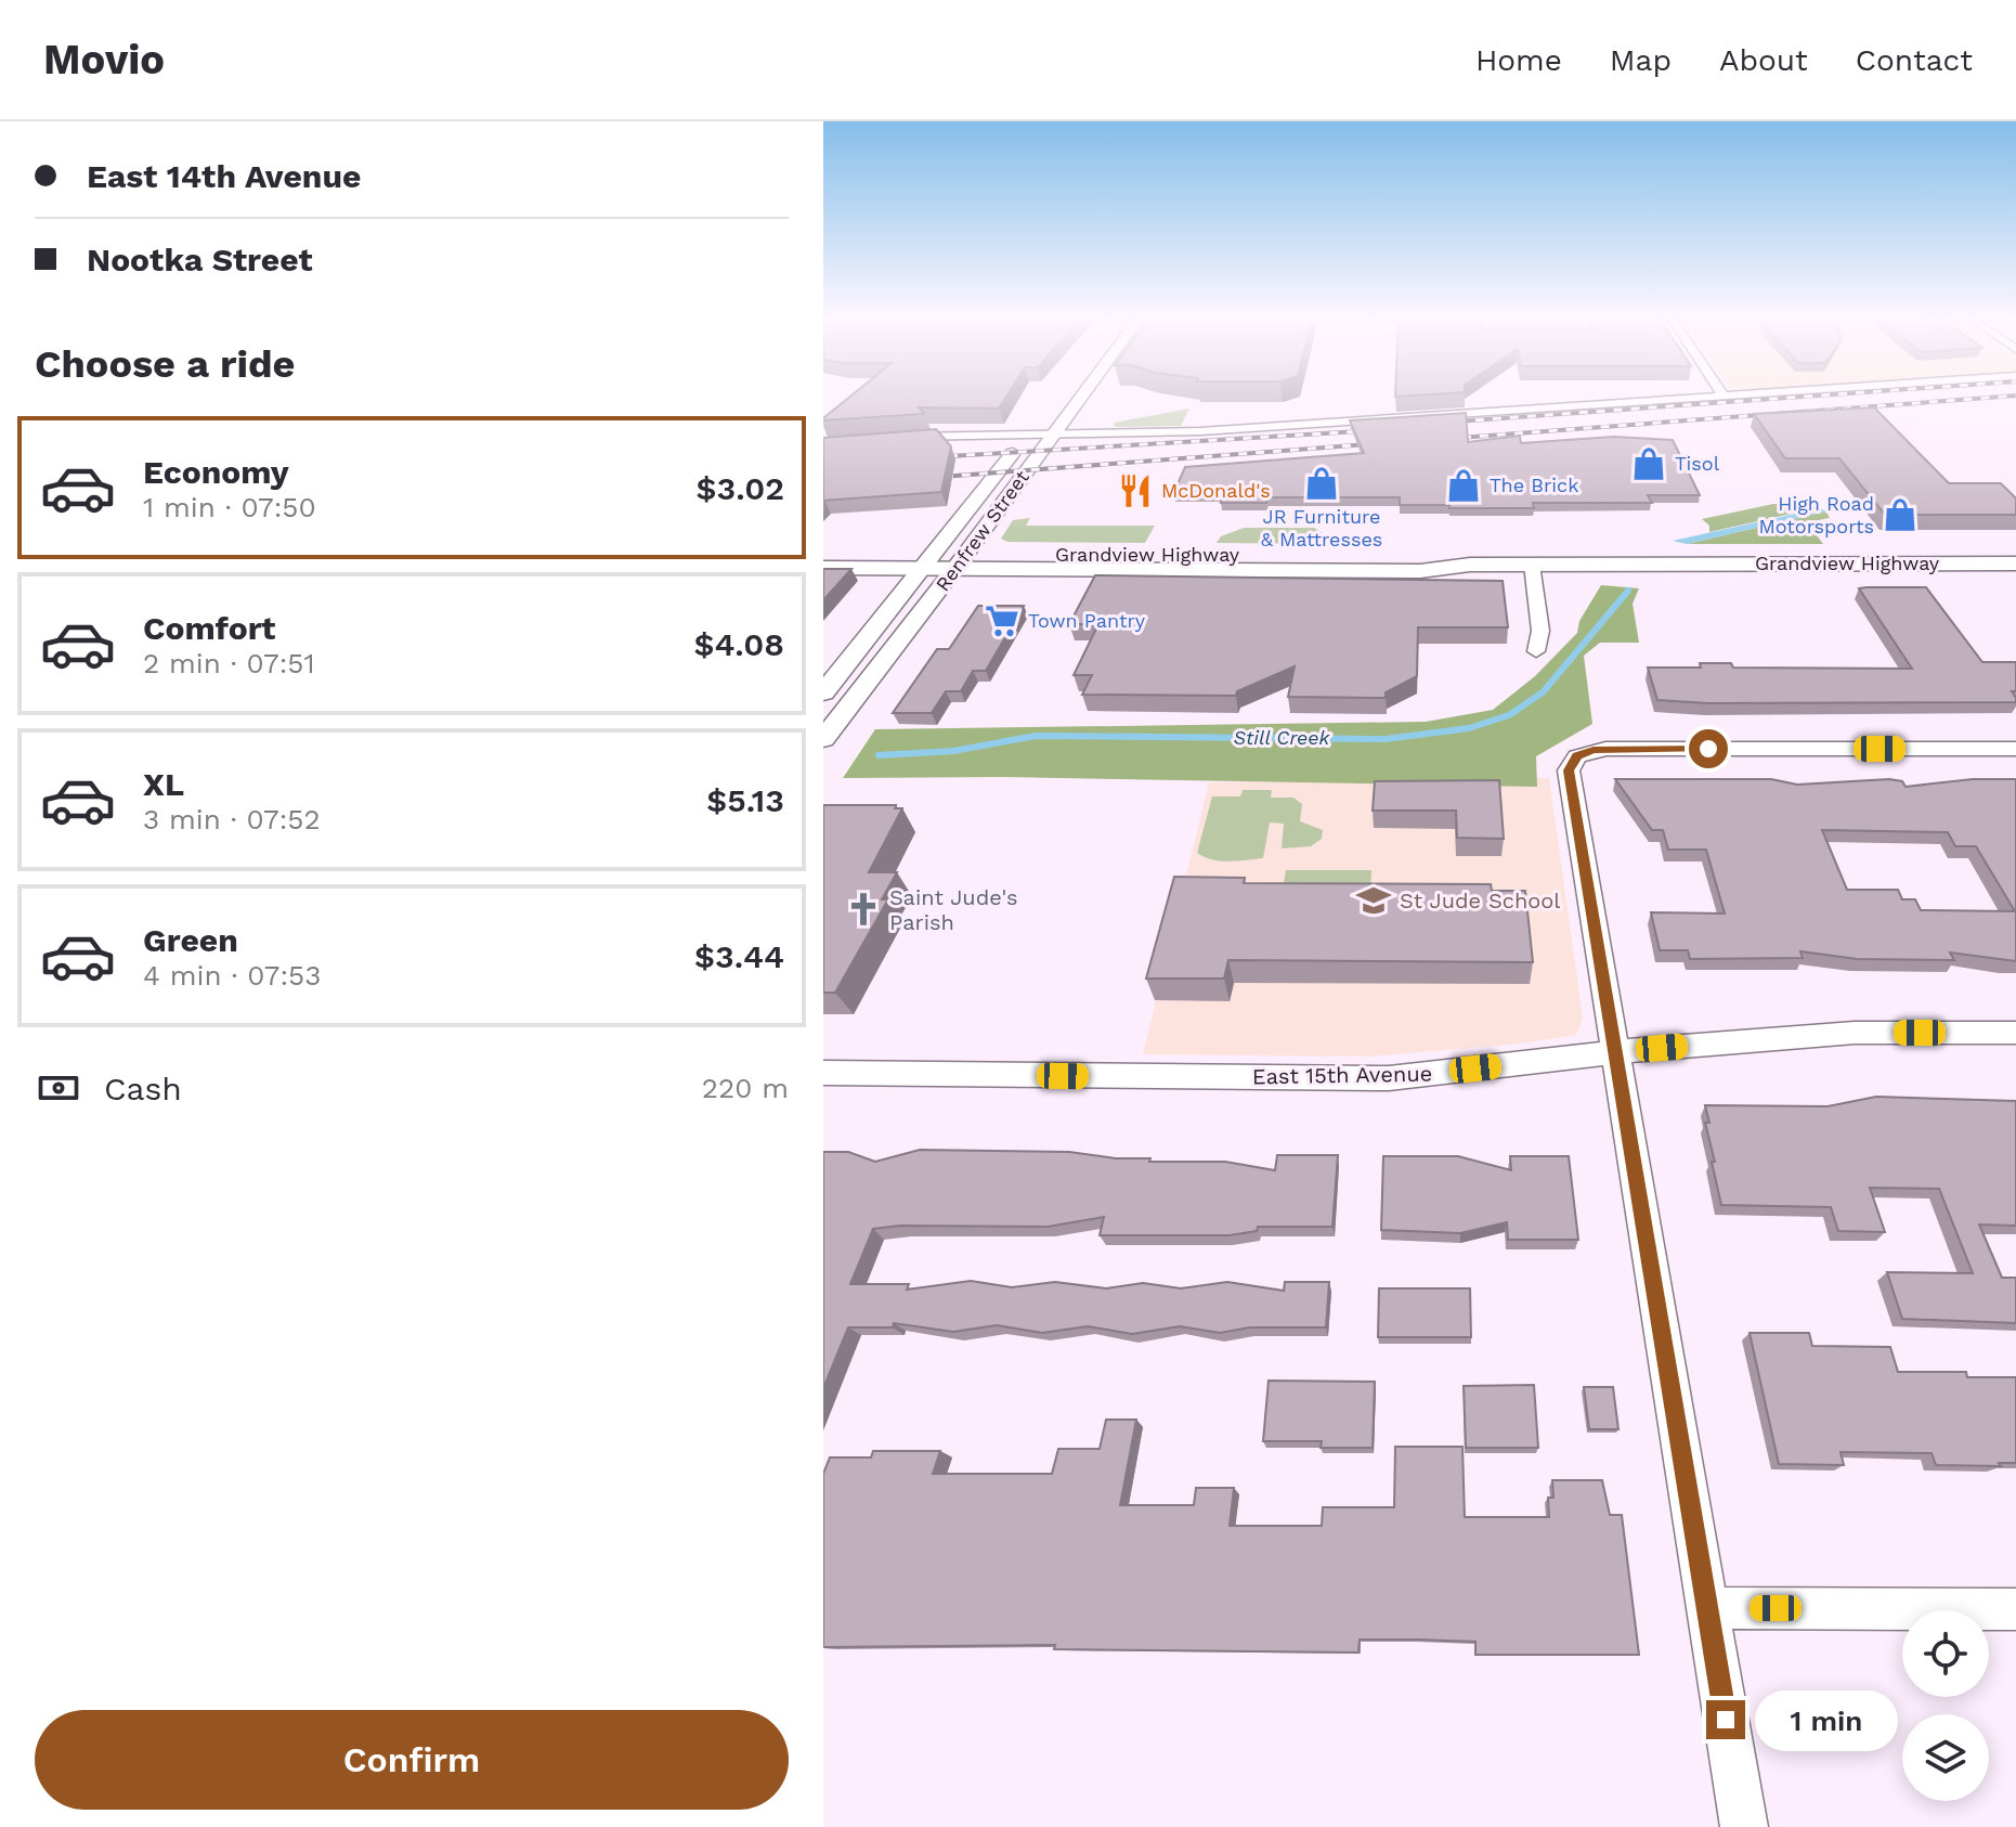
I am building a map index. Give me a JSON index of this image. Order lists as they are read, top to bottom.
{
  "streets": {
    "main road": ["Grandview Highway"],
    "street": ["Renfrew Street", "East 15th Avenue"]
  },
  "crossings": [
    ["Renfrew Street", "Grandview Highway"]
  ],
  "water": ["Still Creek"],
  "places": {
    "shop": [
      "Tisol",
      "JR Furniture & Mattresses",
      "The Brick",
      "High Road Motorsports"
    ],
    "restaurant": ["McDonald's"],
    "supermarket": ["Town Pantry"],
    "school or university": ["St Jude School"],
    "church": ["Saint Jude's Parish"]
  },
  "page": {
    "header": "Movio",
    "nav": [
      "Home",
      "Map",
      "About",
      "Contact"
    ],
    "banner": ["East 14th Avenue", "Nootka Street"],
    "heading": "Choose a ride",
    "list": [
      {
        "name": "Economy",
        "note": "1 min · 07:50",
        "value": "$3.02"
      },
      {
        "name": "Comfort",
        "note": "2 min · 07:51",
        "value": "$4.08"
      },
      {
        "name": "XL",
        "note": "3 min · 07:52",
        "value": "$5.13"
      },
      {
        "name": "Green",
        "note": "4 min · 07:53",
        "value": "$3.44"
      }
    ],
    "pay": ["Cash", "220 m"],
    "bubble": "1 min",
    "buttons": "Confirm"
  }
}
